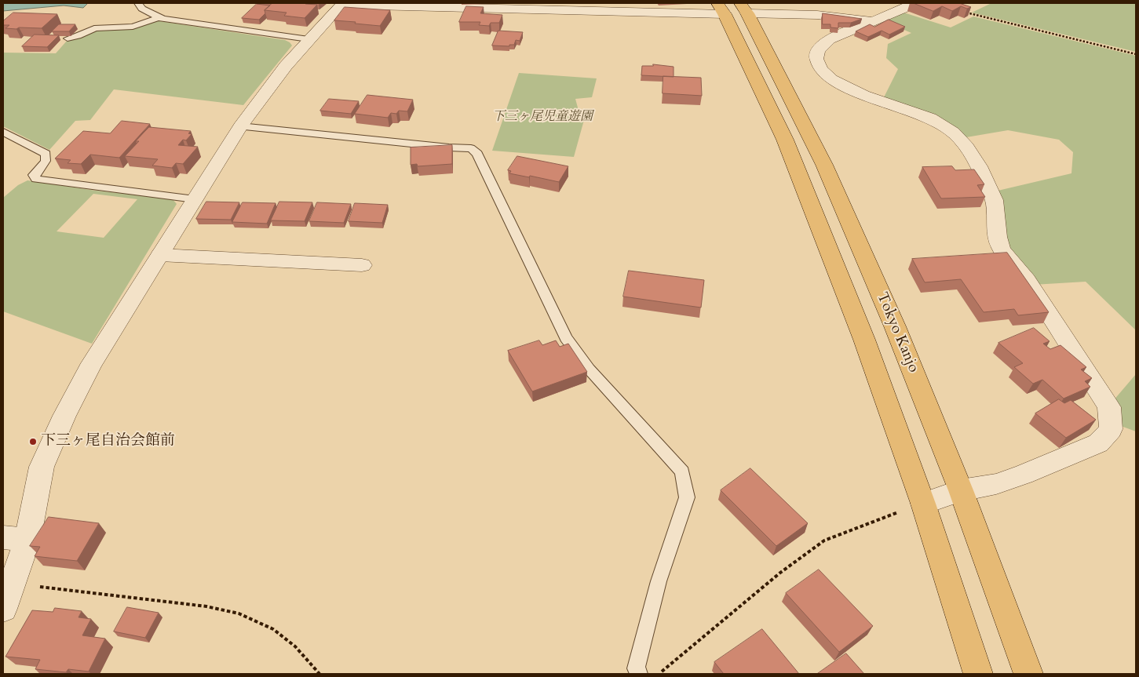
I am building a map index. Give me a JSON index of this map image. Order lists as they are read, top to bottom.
{
  "streets": {
    "highway": ["Tokyo Kanjo"]
  },
  "parks": ["下三ヶ尾児童遊園"],
  "places": ["下三ヶ尾自治会館前"]
}
